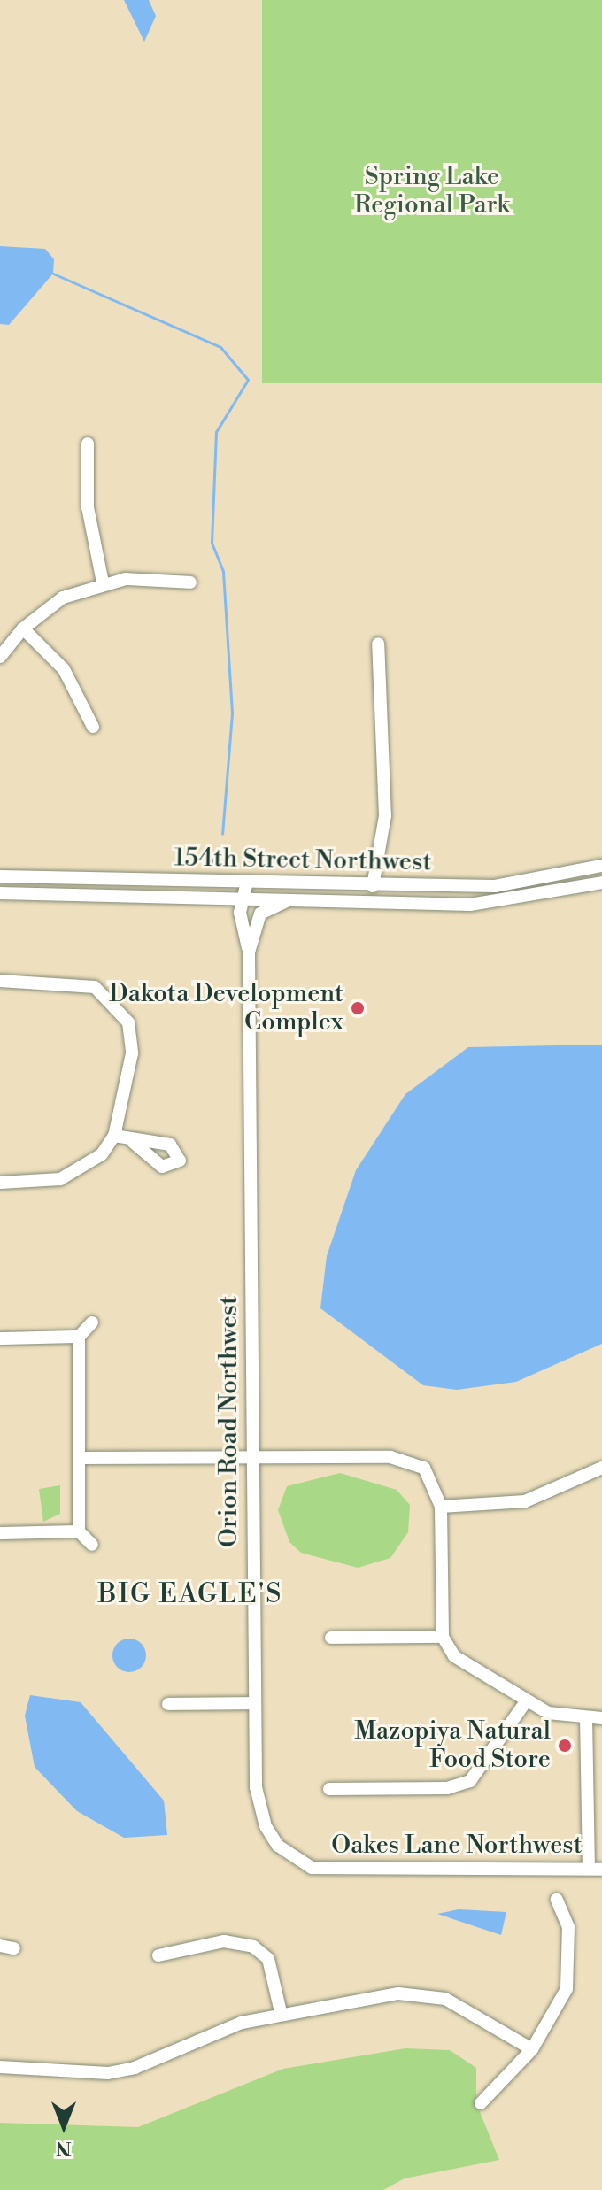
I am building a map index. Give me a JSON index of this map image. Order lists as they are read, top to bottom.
{
  "streets": {
    "street": ["154th Street Northwest", "Orion Road Northwest", "Oakes Lane Northwest"]
  },
  "crossings": [
    ["154th Street Northwest", "Orion Road Northwest"],
    ["Orion Road Northwest", "Oakes Lane Northwest"]
  ],
  "districts": ["BIG EAGLE'S"],
  "parks": ["Spring Lake Regional Park"],
  "places": ["Dakota Development Complex", "Mazopiya Natural Food Store"],
  "north": "bottom"
}
